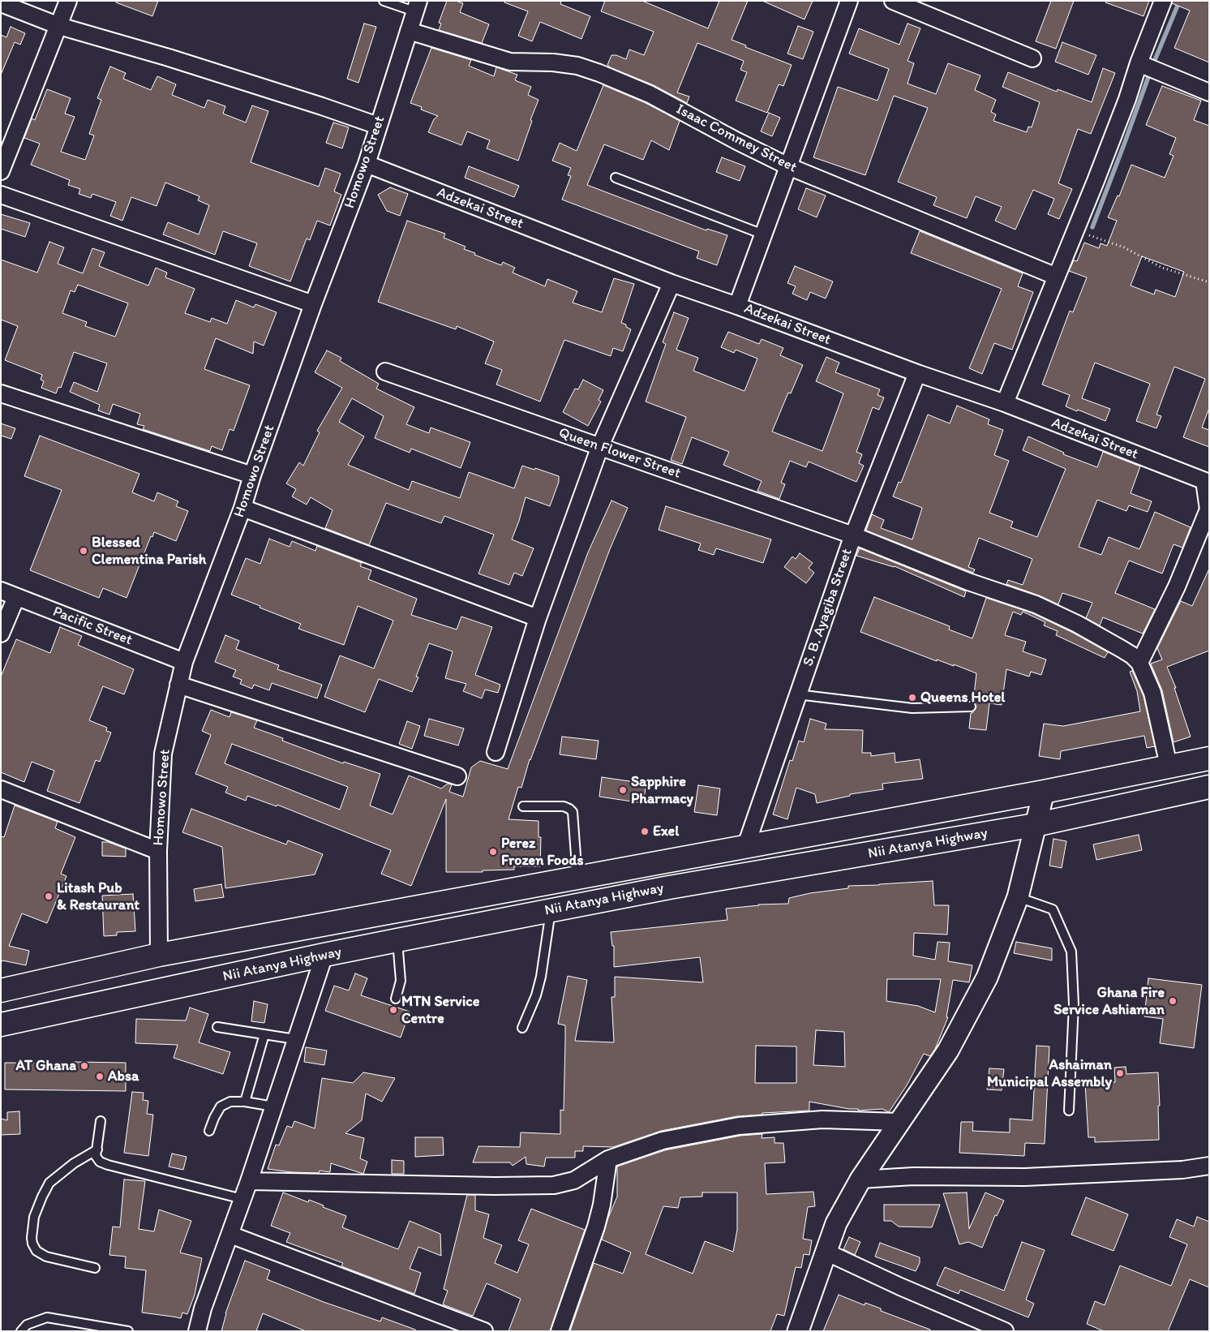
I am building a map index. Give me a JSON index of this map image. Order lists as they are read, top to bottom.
{
  "streets": {
    "main road": ["Nii Atanya Highway"],
    "street": [
      "Isaac Commey Street",
      "Homowo Street",
      "Adzekai Street",
      "Queen Flower Street",
      "S. B. Ayagiba Street",
      "Pacific Street"
    ]
  },
  "crossings": [
    ["Isaac Commey Street", "Homowo Street"],
    ["Homowo Street", "Adzekai Street"],
    ["Homowo Street", "Pacific Street"],
    ["Adzekai Street", "S. B. Ayagiba Street"],
    ["Queen Flower Street", "S. B. Ayagiba Street"]
  ],
  "places": [
    "Blessed Clementina Parish",
    "Queens Hotel",
    "Sapphire Pharmacy",
    "Exel",
    "Perez Frozen Foods",
    "Litash Pub & Restaurant",
    "Ghana Fire Service Ashiaman",
    "MTN Service Centre",
    "AT Ghana",
    "Ashaiman Municipal Assembly",
    "Absa"
  ]
}
